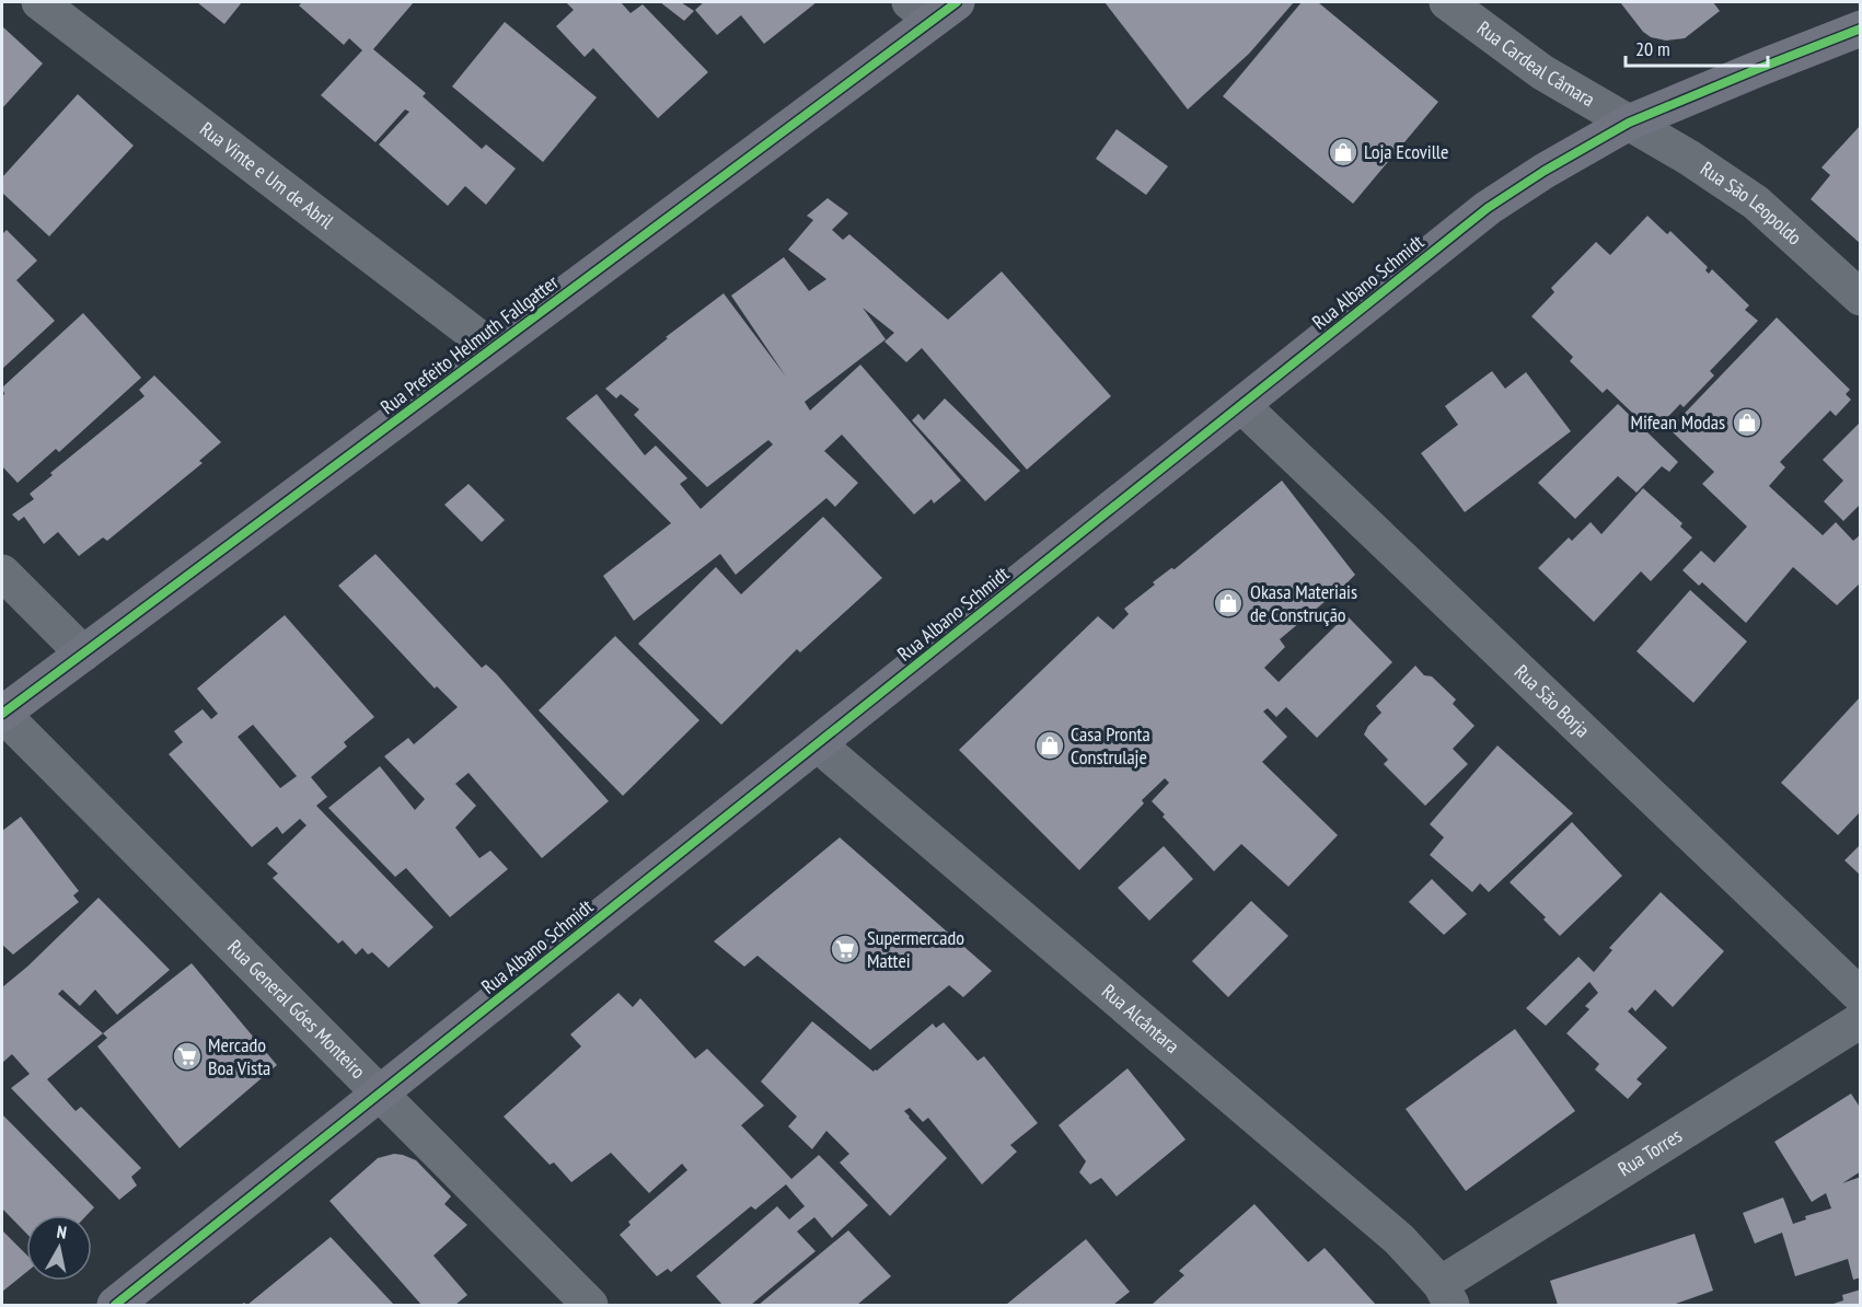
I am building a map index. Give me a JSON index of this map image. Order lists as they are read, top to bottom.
{
  "streets": {
    "main road": ["Rua Albano Schmidt", "Rua Prefeito Helmuth Fallgatter"],
    "street": [
      "Rua Cardeal Câmara",
      "Rua Vinte e Um de Abril",
      "Rua São Leopoldo",
      "Rua São Borja",
      "Rua General Góes Monteiro",
      "Rua Alcântara",
      "Rua Torres"
    ]
  },
  "crossings": [
    ["Rua Cardeal Câmara", "Rua São Leopoldo"],
    ["Rua Cardeal Câmara", "Rua Albano Schmidt"],
    ["Rua Vinte e Um de Abril", "Rua Prefeito Helmuth Fallgatter"],
    ["Rua São Leopoldo", "Rua Albano Schmidt"],
    ["Rua Albano Schmidt", "Rua São Borja"],
    ["Rua Albano Schmidt", "Rua General Góes Monteiro"],
    ["Rua Albano Schmidt", "Rua Alcântara"],
    ["Rua Prefeito Helmuth Fallgatter", "Rua General Góes Monteiro"],
    ["Rua Alcântara", "Rua Torres"]
  ],
  "places": {
    "shop": [
      "Loja Ecoville",
      "Mifean Modas",
      "Okasa Materiais de Construção",
      "Casa Pronta Construlaje"
    ],
    "supermarket": ["Supermercado Mattei", "Mercado Boa Vista"]
  },
  "scale_bar": "20 m",
  "north": "top"
}
